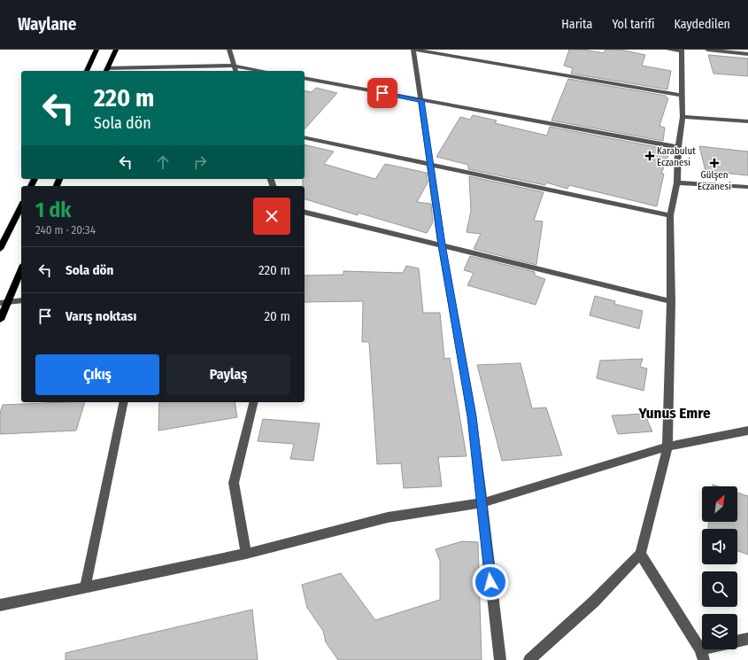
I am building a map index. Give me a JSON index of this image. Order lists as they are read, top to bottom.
{
  "districts": ["Yunus Emre"],
  "places": {
    "health": ["Karabulut Eczanesi", "Gülşen Eczanesi"]
  },
  "north": "top right",
  "page": {
    "header": "Waylane",
    "nav": ["Harita", "Yol tarifi", "Kaydedilen"],
    "turn": ["220 m", "Sola dön"],
    "heading": ["1 dk", "240 m · 20:34"],
    "list": [
      {
        "name": "Sola dön",
        "value": "220 m"
      },
      {
        "name": "Varış noktası",
        "value": "20 m"
      }
    ],
    "buttons": ["Çıkış", "Paylaş"]
  }
}
